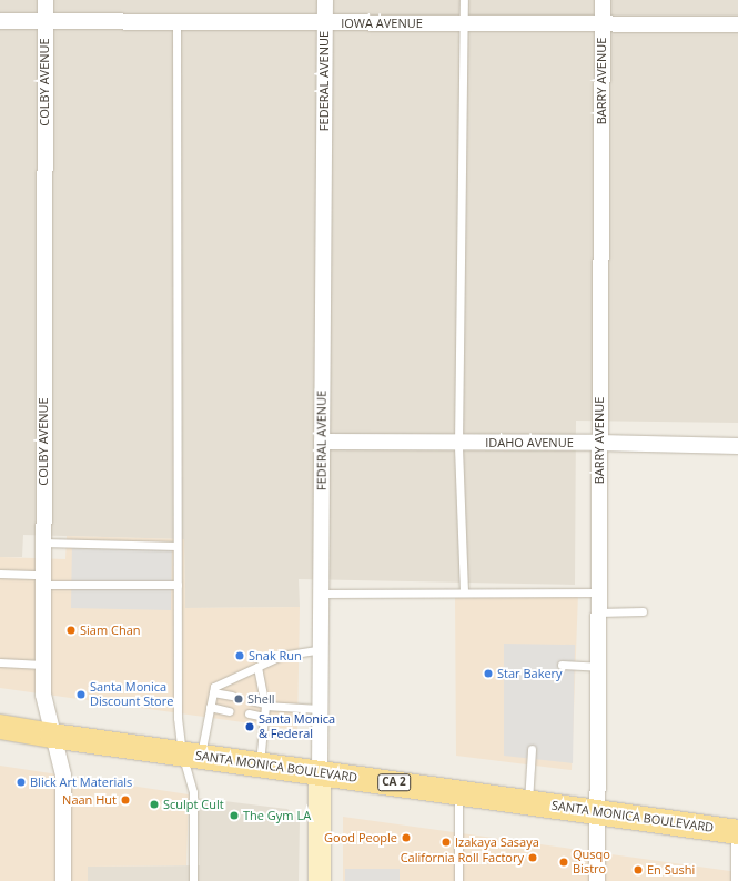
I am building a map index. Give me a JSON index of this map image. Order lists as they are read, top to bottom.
{
  "streets": {
    "main road": ["SANTA MONICA BOULEVARD", "CA 2"],
    "street": [
      "IOWA AVENUE",
      "FEDERAL AVENUE",
      "BARRY AVENUE",
      "COLBY AVENUE",
      "IDAHO AVENUE"
    ]
  },
  "crossings": [
    ["IOWA AVENUE", "FEDERAL AVENUE"],
    ["IOWA AVENUE", "BARRY AVENUE"],
    ["IOWA AVENUE", "COLBY AVENUE"],
    ["FEDERAL AVENUE", "IDAHO AVENUE"],
    ["FEDERAL AVENUE", "SANTA MONICA BOULEVARD"],
    ["BARRY AVENUE", "IDAHO AVENUE"],
    ["BARRY AVENUE", "SANTA MONICA BOULEVARD"],
    ["COLBY AVENUE", "SANTA MONICA BOULEVARD"]
  ],
  "places": [
    "Siam Chan",
    "Snak Run",
    "Star Bakery",
    "Santa Monica Discount Store",
    "Shell",
    "Santa Monica & Federal",
    "Blick Art Materials",
    "Naan Hut",
    "Sculpt Cult",
    "The Gym LA",
    "Good People",
    "Izakaya Sasaya",
    "California Roll Factory",
    "Qusqo Bistro",
    "En Sushi"
  ]
}
